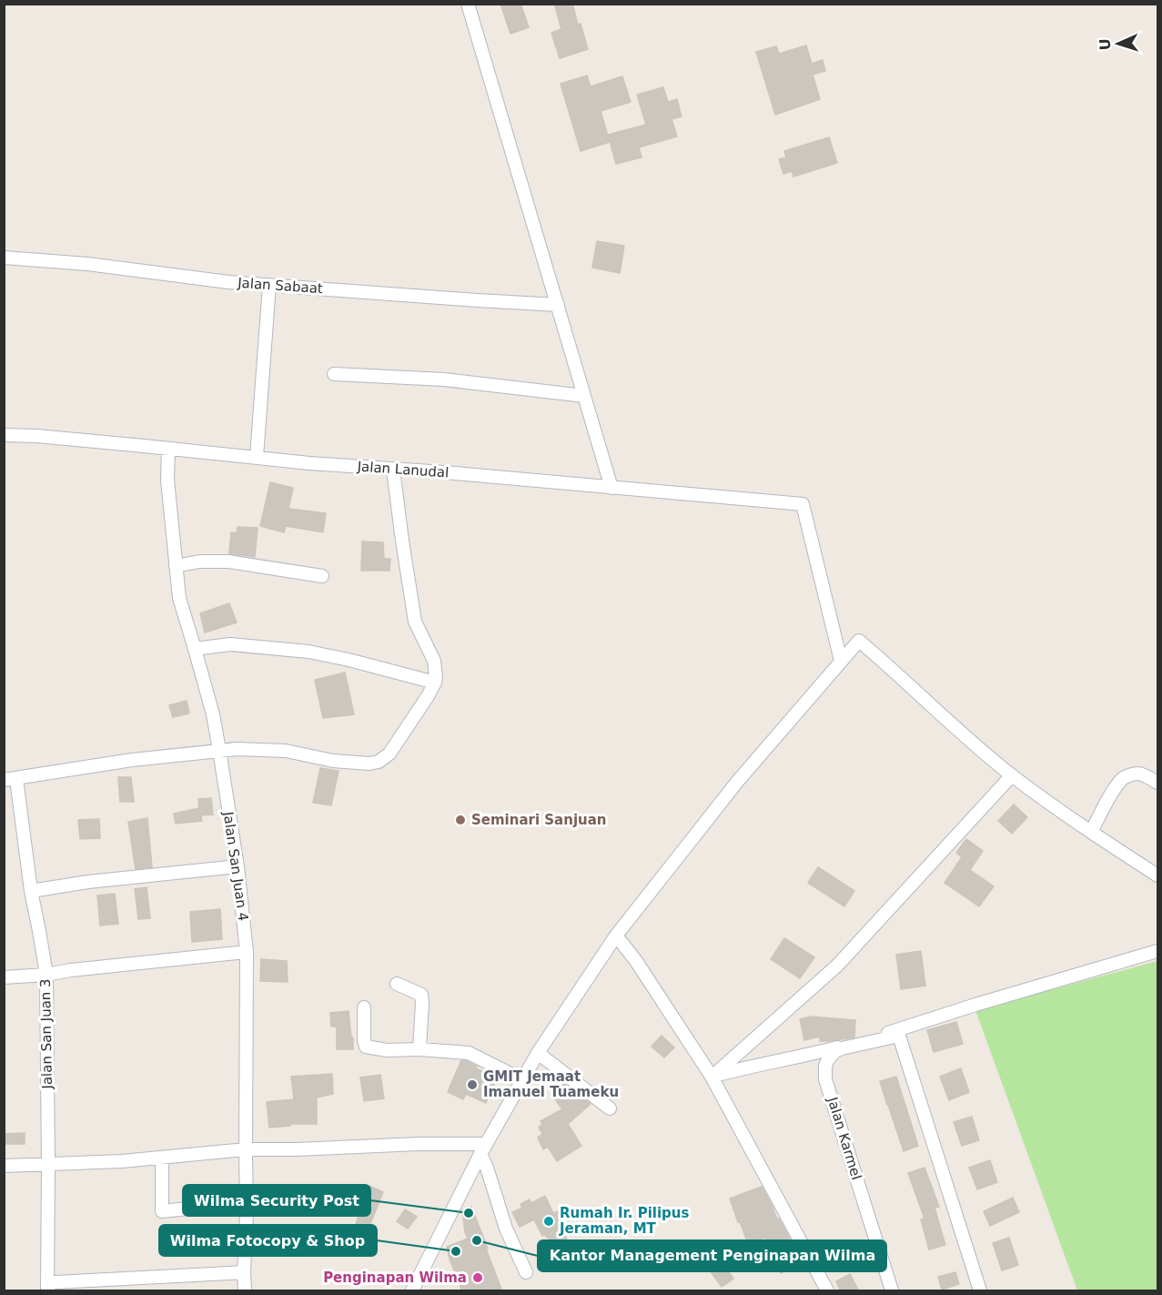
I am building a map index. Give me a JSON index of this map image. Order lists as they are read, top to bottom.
{
  "streets": {
    "street": [
      "Jalan Sabaat",
      "Jalan Lanudal",
      "Jalan San Juan 4",
      "Jalan San Juan 3",
      "Jalan Karmel"
    ]
  },
  "crossings": [
    ["Jalan Lanudal", "Jalan San Juan 4"]
  ],
  "places": [
    "Seminari Sanjuan",
    "GMIT Jemaat Imanuel Tuameku",
    "Wilma Security Post",
    "Rumah Ir. Pilipus Jeraman, MT",
    "Kantor Management Penginapan Wilma",
    "Wilma Fotocopy & Shop",
    "Penginapan Wilma"
  ],
  "north": "left"
}
